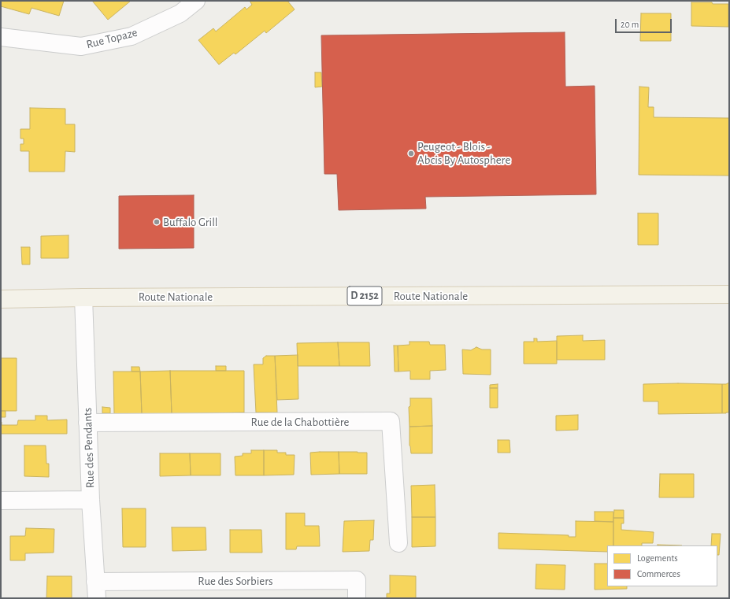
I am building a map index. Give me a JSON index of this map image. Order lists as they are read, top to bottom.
{
  "streets": {
    "main road": ["D 2152", "Route Nationale"],
    "street": [
      "Rue Topaze",
      "Rue de la Chabottière",
      "Rue des Pendants",
      "Rue des Sorbiers"
    ]
  },
  "crossings": [
    ["Route Nationale", "Rue des Pendants"],
    ["Rue de la Chabottière", "Rue des Pendants"],
    ["Rue des Pendants", "Rue des Sorbiers"]
  ],
  "places": ["Peugeot - Blois - Abcis By Autosphere", "Buffalo Grill"],
  "legend": ["Logements", "Commerces"],
  "scale_bar": "20 m"
}
